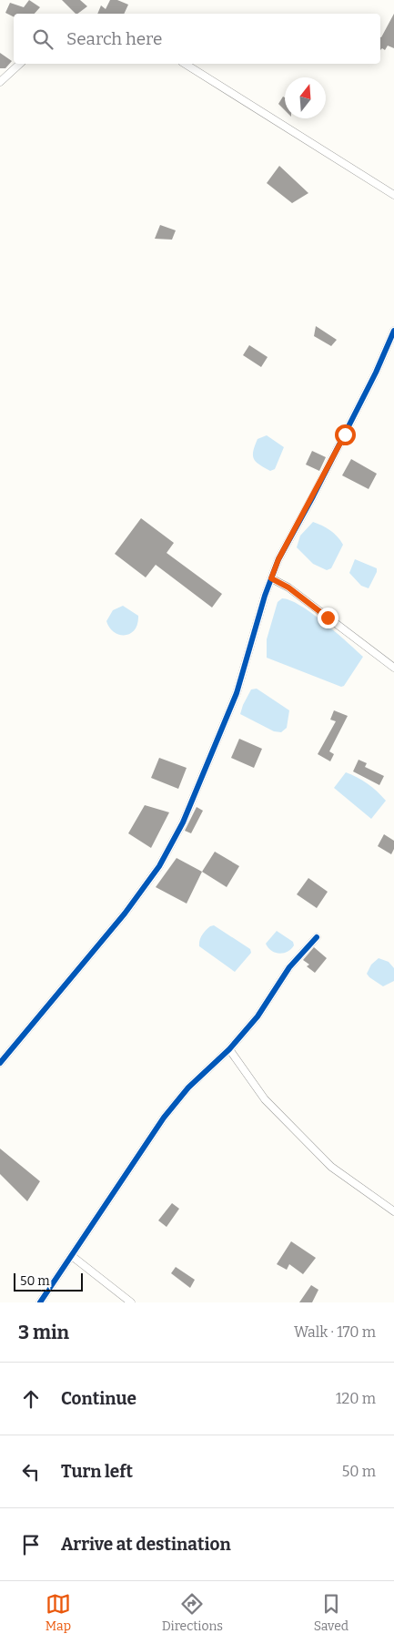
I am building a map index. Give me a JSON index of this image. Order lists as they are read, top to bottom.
{
  "scale_bar": "50 m",
  "north": "top",
  "page": {
    "search": "Search here",
    "scale": "50 m",
    "heading": ["3 min", "Walk · 170 m"],
    "list": [
      ["Continue", "120 m"],
      ["Turn left", "50 m"],
      "Arrive at destination"
    ],
    "nav": ["Map", "Directions", "Saved"]
  }
}
